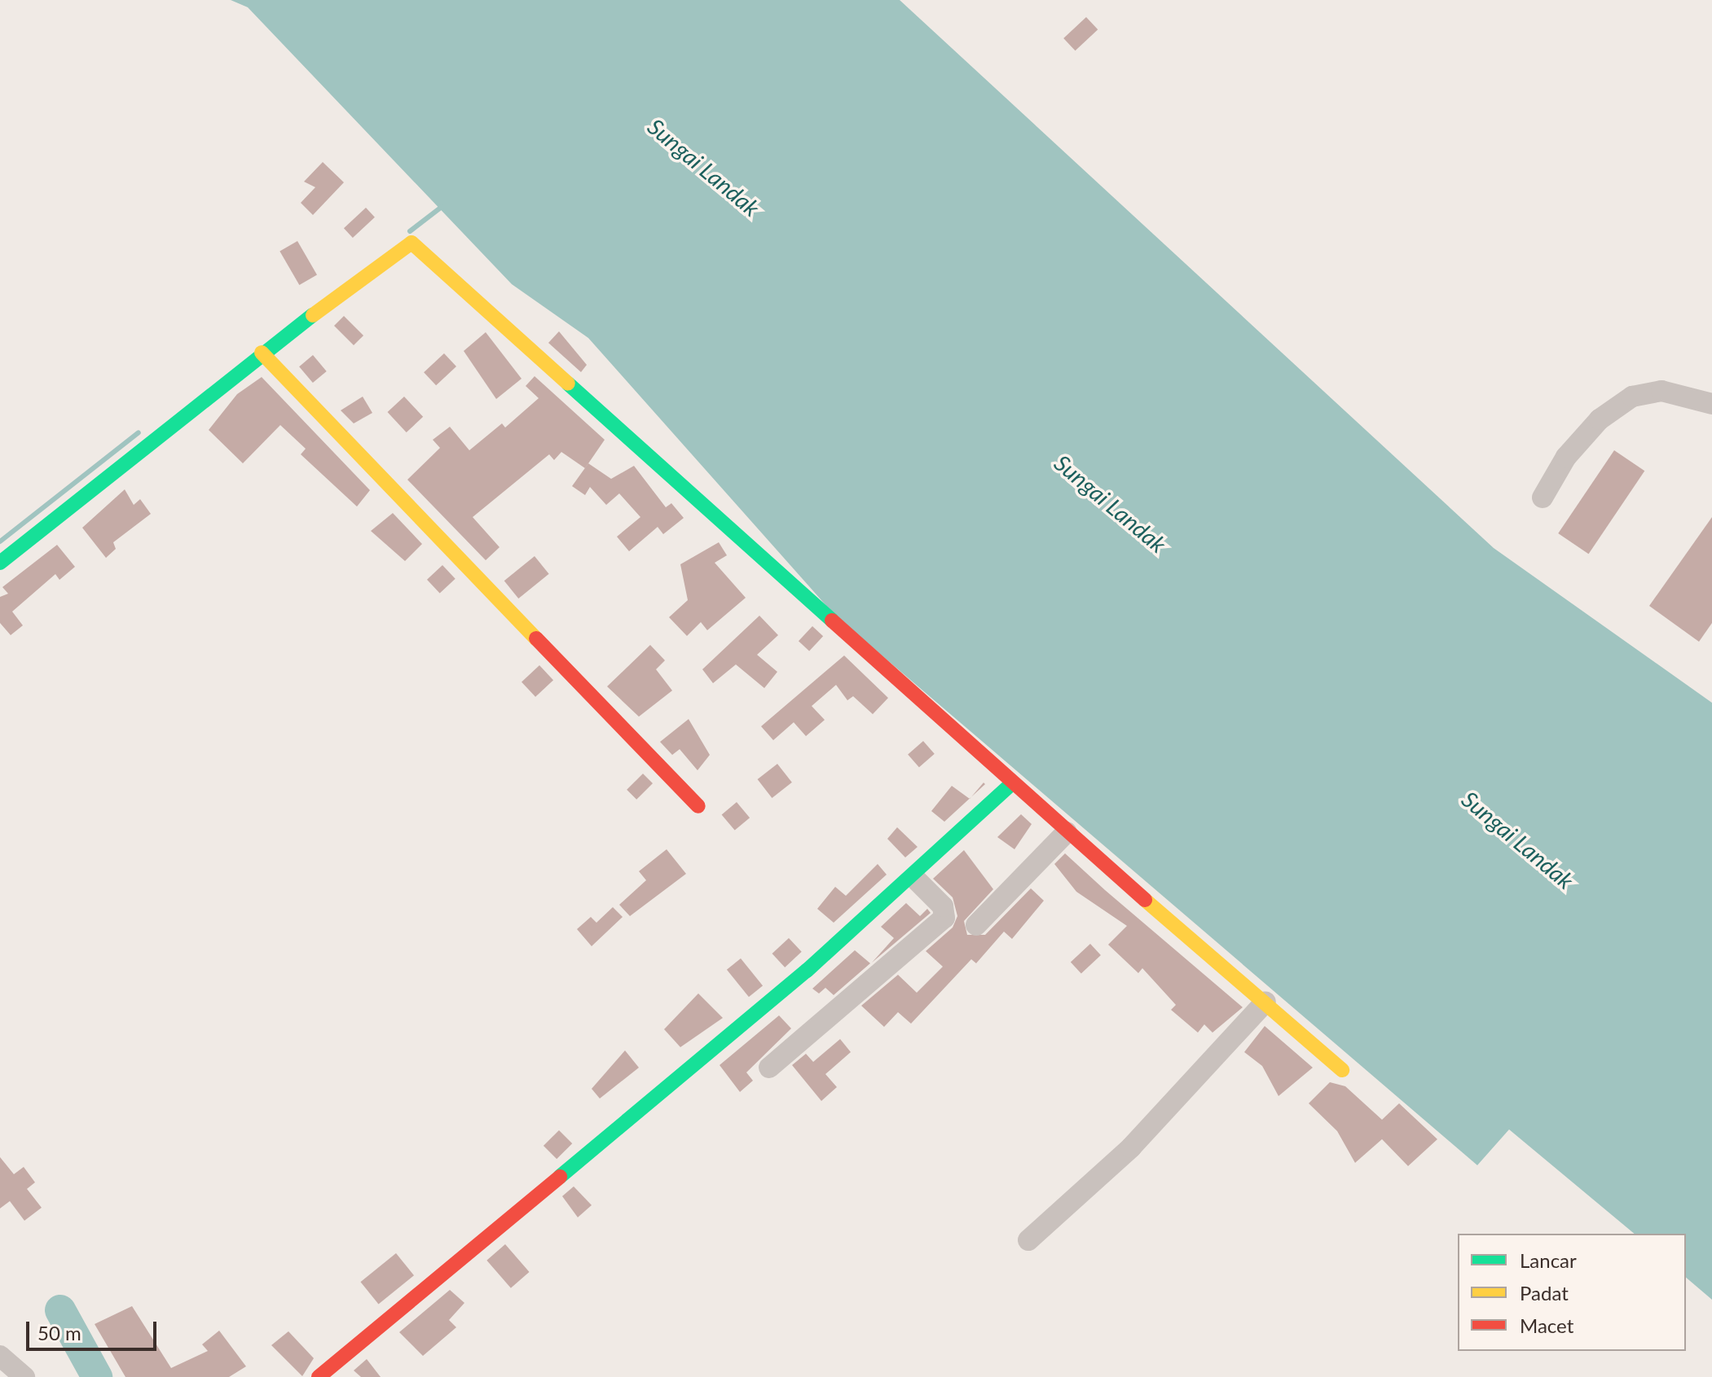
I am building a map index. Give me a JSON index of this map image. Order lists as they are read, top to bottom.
{
  "water": ["Sungai Landak"],
  "legend": ["Lancar", "Padat", "Macet"],
  "scale_bar": "50 m"
}
